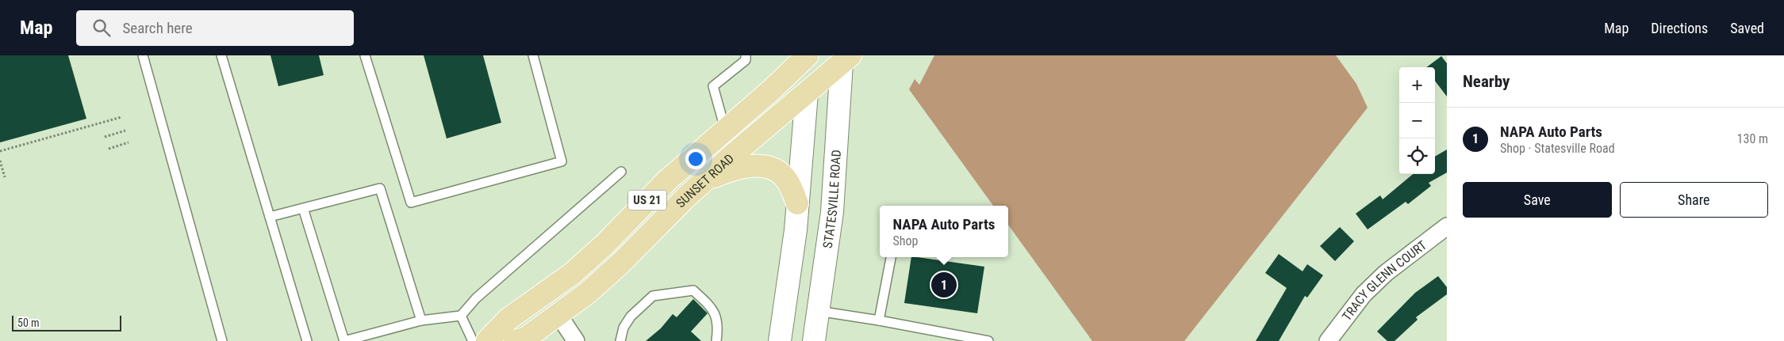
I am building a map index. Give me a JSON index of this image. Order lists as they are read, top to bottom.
{
  "streets": {
    "main road": ["SUNSET ROAD", "STATESVILLE ROAD", "US 21"],
    "street": ["TRACY GLENN COURT"]
  },
  "crossings": [
    ["SUNSET ROAD", "STATESVILLE ROAD"]
  ],
  "scale_bar": "50 m",
  "page": {
    "header": "Map",
    "search": "Search here",
    "nav": ["Map", "Directions", "Saved"],
    "heading": "Nearby",
    "map_buttons": ["+", "−"],
    "list": [
      {
        "mark": "1",
        "name": "NAPA Auto Parts",
        "note": "Shop · Statesville Road",
        "value": "130 m"
      }
    ],
    "buttons": ["Save", "Share"],
    "popup": ["NAPA Auto Parts", "Shop"],
    "pins": "1",
    "scale": "50 m"
  }
}
